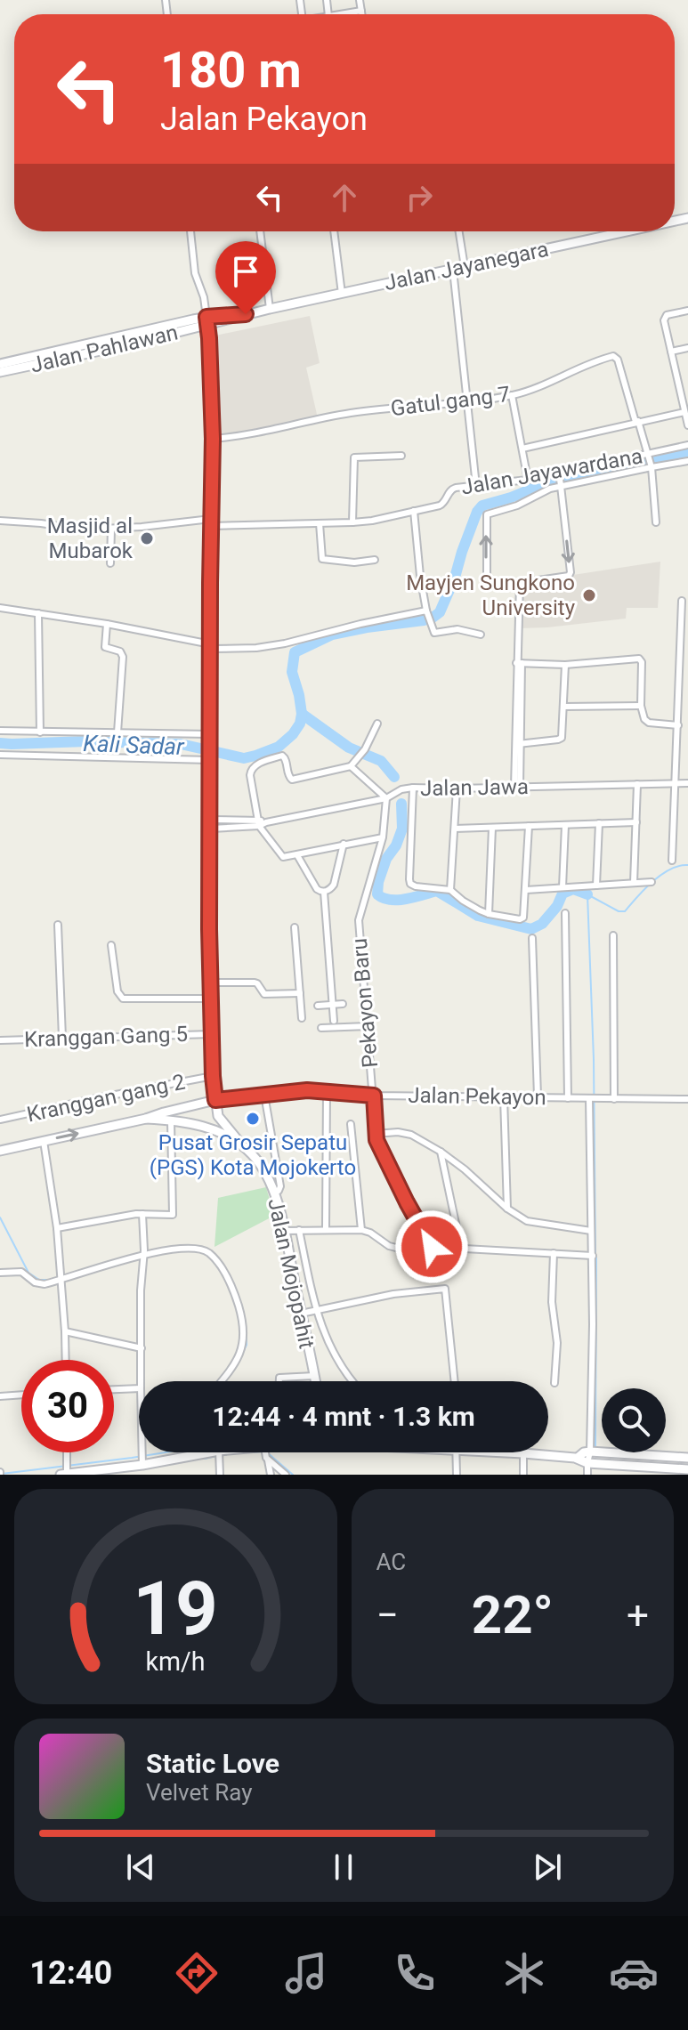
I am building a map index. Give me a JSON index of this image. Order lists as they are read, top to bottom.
{
  "streets": {
    "main road": ["Jalan Jayanegara", "Jalan Pahlawan", "Jalan Mojopahit"],
    "street": [
      "Gatul gang 7",
      "Jalan Jayawardana",
      "Jalan Jawa",
      "Pekayon Baru",
      "Kranggan Gang 5",
      "Jalan Pekayon",
      "Kranggan gang 2"
    ]
  },
  "crossings": [
    ["Jalan Jayanegara", "Jalan Pahlawan"],
    ["Jalan Jawa", "Pekayon Baru"],
    ["Pekayon Baru", "Jalan Pekayon"],
    ["Jalan Pekayon", "Jalan Mojopahit"]
  ],
  "water": ["Kali Sadar"],
  "places": ["Masjid al Mubarok", "Mayjen Sungkono University", "Pusat Grosir Sepatu (PGS) Kota Mojokerto"],
  "page": {
    "turn": ["180 m", "Jalan Pekayon"],
    "limit": "30",
    "trip": "12:44 · 4 mnt · 1.3 km",
    "tile": "AC",
    "heat": ["−", "22°", "+"],
    "song": ["Static Love", "Velvet Ray"],
    "tabs": "12:40",
    "gauge": ["19", "km/h"]
  }
}
